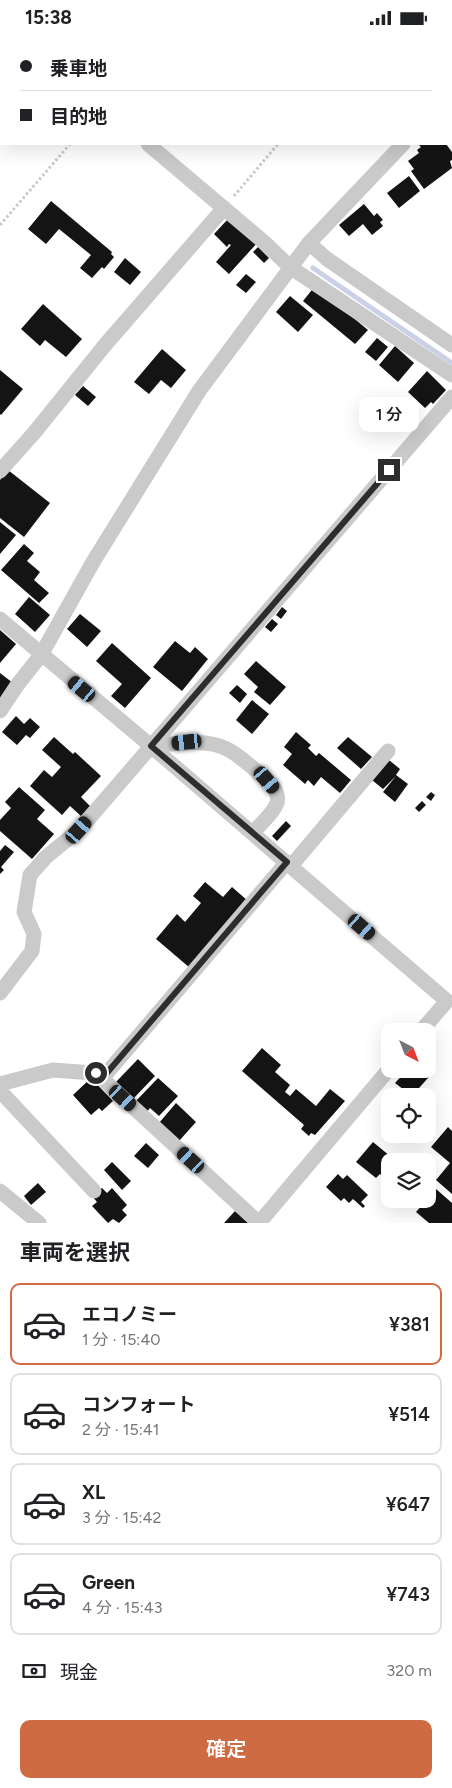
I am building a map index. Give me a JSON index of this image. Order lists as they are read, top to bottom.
{
  "north": "bottom right",
  "page": {
    "status": "15:38",
    "banner": ["乗車地", "目的地"],
    "bubble": "1 分",
    "heading": "車両を選択",
    "list": [
      {
        "name": "エコノミー",
        "note": "1 分 · 15:40",
        "value": "¥381"
      },
      {
        "name": "コンフォート",
        "note": "2 分 · 15:41",
        "value": "¥514"
      },
      {
        "name": "XL",
        "note": "3 分 · 15:42",
        "value": "¥647"
      },
      {
        "name": "Green",
        "note": "4 分 · 15:43",
        "value": "¥743"
      }
    ],
    "pay": ["現金", "320 m"],
    "buttons": "確定"
  }
}
